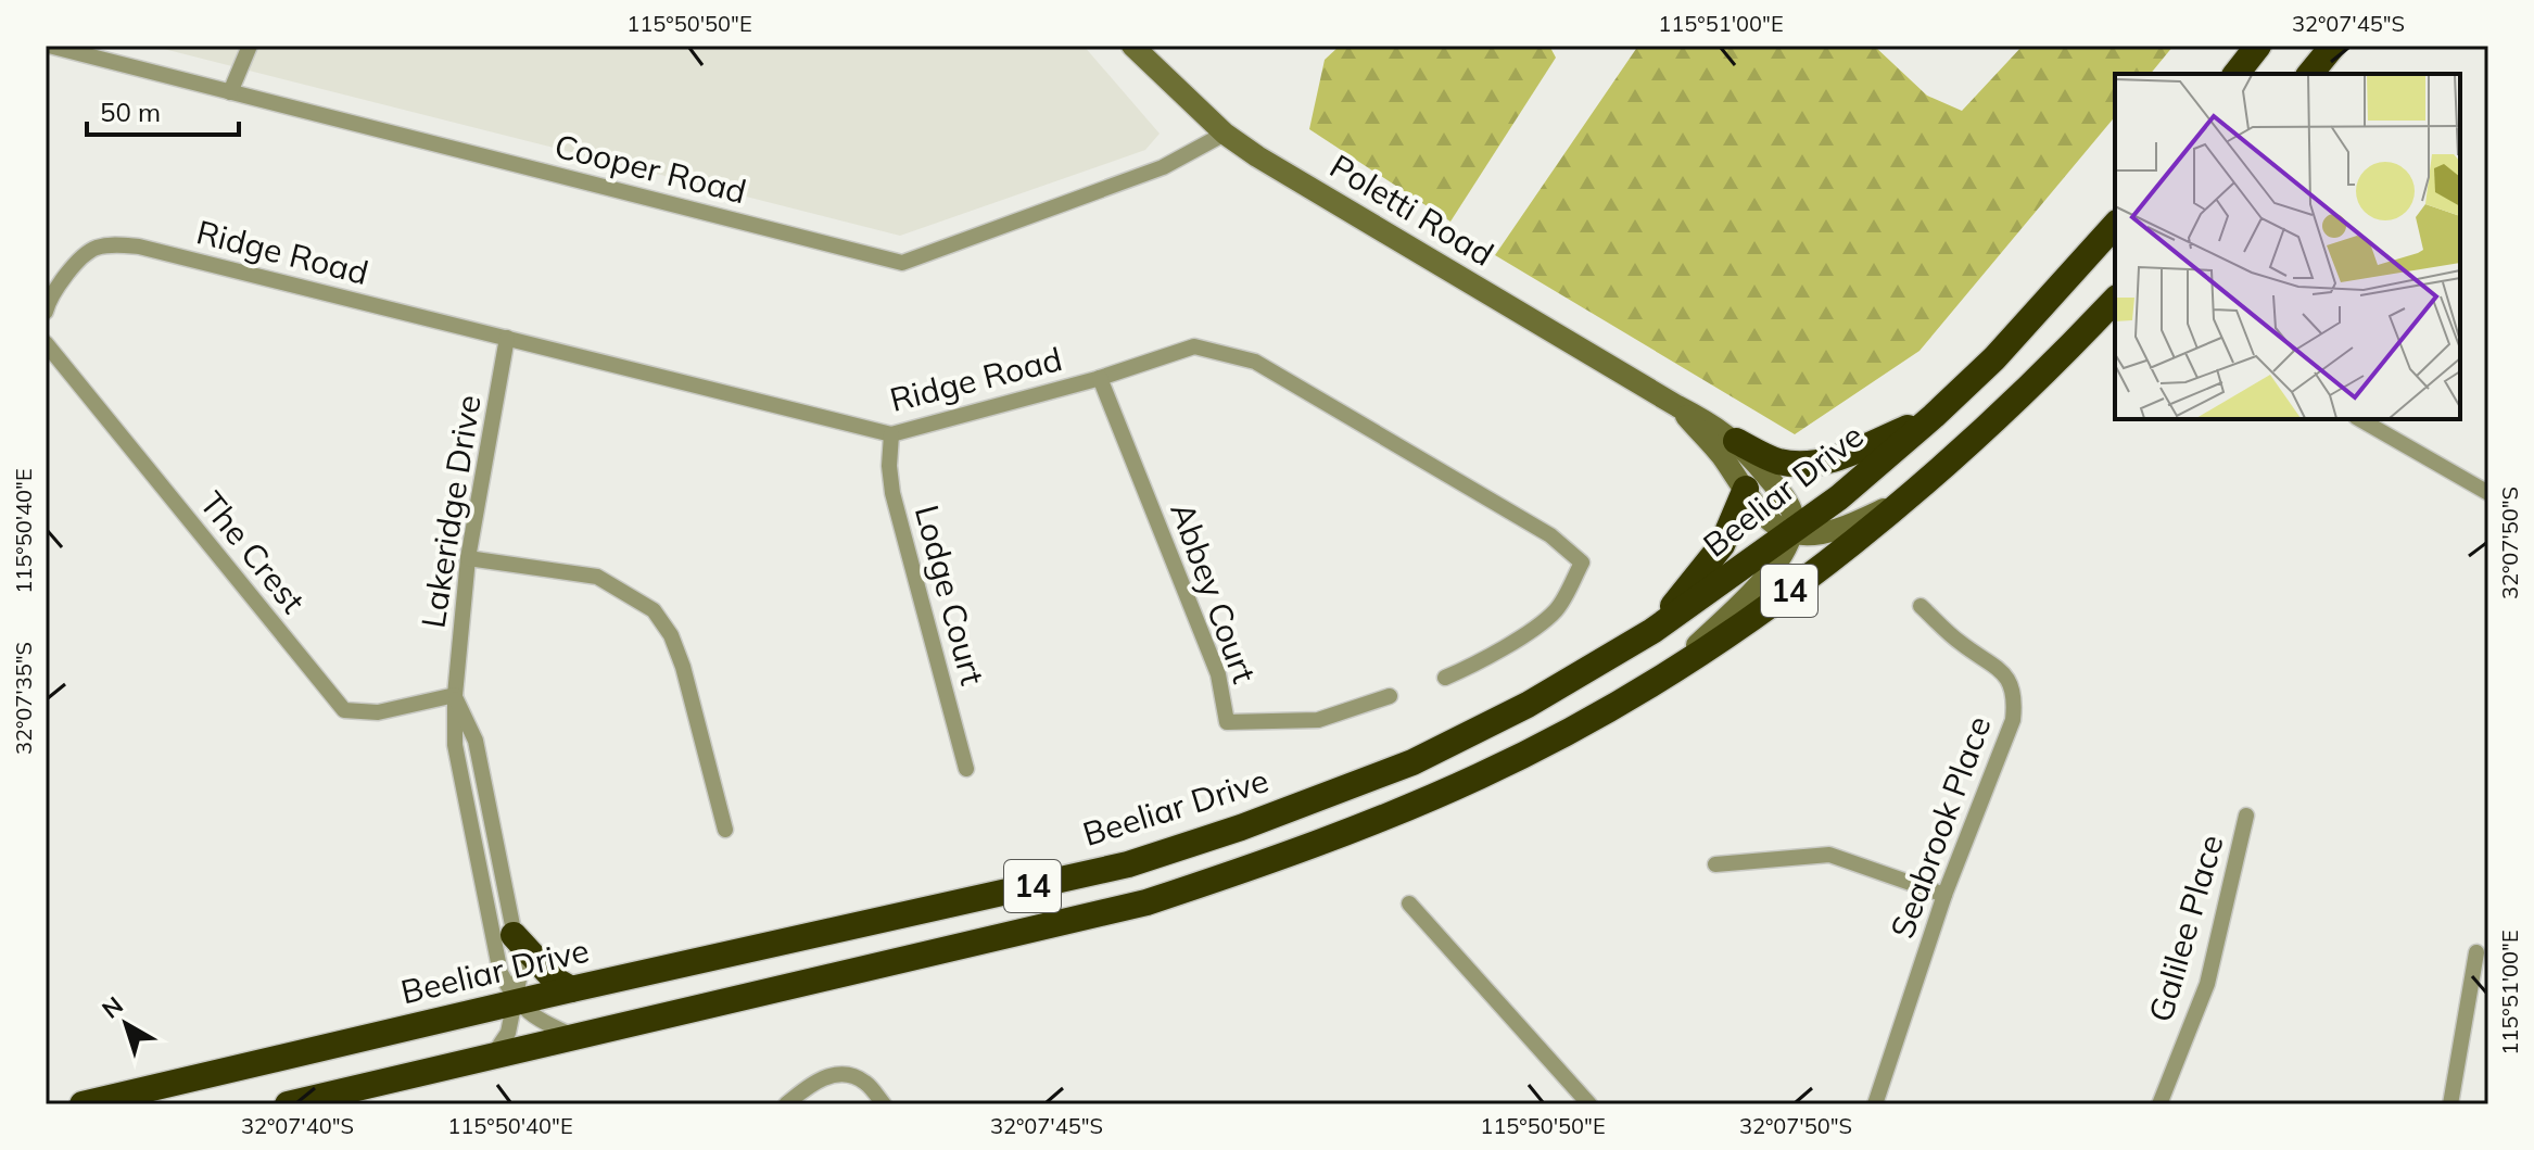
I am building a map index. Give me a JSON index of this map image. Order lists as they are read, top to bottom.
{
  "streets": {
    "highway": ["Beeliar Drive", "14"],
    "main road": ["Poletti Road"],
    "street": [
      "Cooper Road",
      "Ridge Road",
      "Lakeridge Drive",
      "The Crest",
      "Abbey Court",
      "Lodge Court",
      "Seabrook Place",
      "Galilee Place"
    ]
  },
  "crossings": [
    ["Cooper Road", "Poletti Road"],
    ["Poletti Road", "Beeliar Drive"],
    ["Ridge Road", "Lakeridge Drive"],
    ["Ridge Road", "Abbey Court"],
    ["Ridge Road", "Lodge Court"],
    ["Beeliar Drive", "Lakeridge Drive"],
    ["Lakeridge Drive", "The Crest"],
    ["Lakeridge Drive", "14"]
  ],
  "scale_bar": "50 m",
  "north": "top left",
  "coordinates": [
    "115°50'50\"E",
    "115°51'00\"E",
    "32°07'45\"S",
    "115°50'40\"E",
    "32°07'50\"S",
    "32°07'35\"S",
    "32°07'40\"S"
  ]
}
